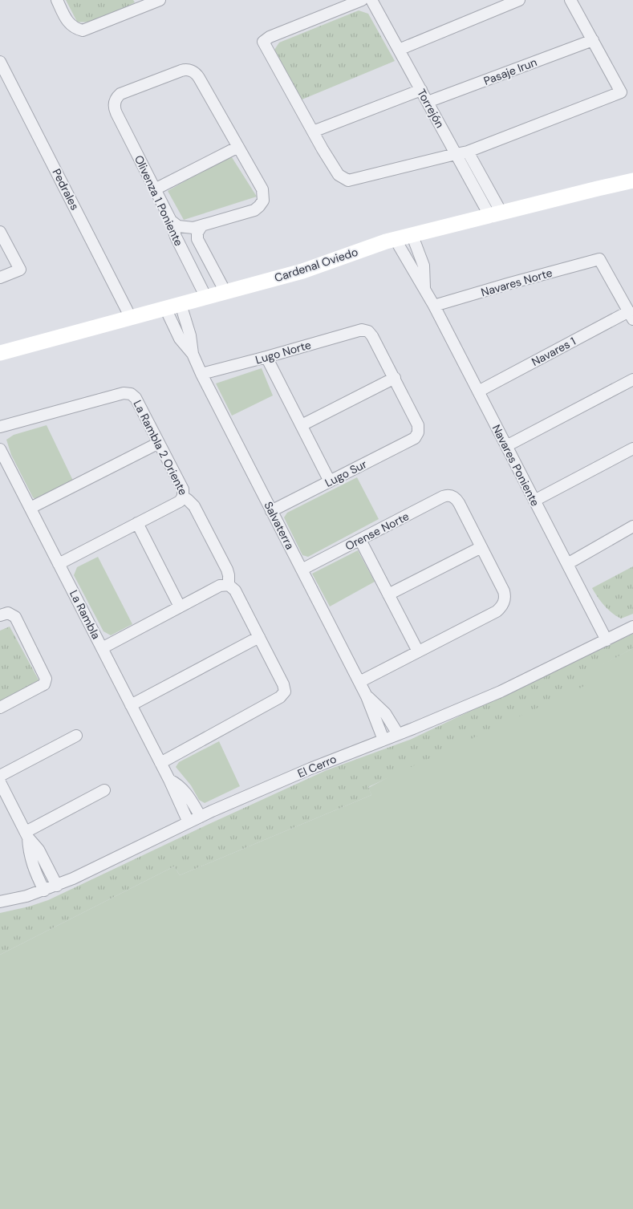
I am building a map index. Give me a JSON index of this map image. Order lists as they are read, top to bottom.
{
  "streets": {
    "street": [
      "Pasaje Irun",
      "Torrejón",
      "Pedrales",
      "Olivenza 1 Poniente",
      "Cardenal Oviedo",
      "Navares Norte",
      "Navares 1",
      "Lugo Norte",
      "La Rambla 2 Oriente",
      "Navares Poniente",
      "Lugo Sur",
      "Salvaterra",
      "Orense Norte",
      "La Rambla",
      "El Cerro"
    ]
  },
  "crossings": [
    ["Pasaje Irun", "Torrejón"],
    ["Torrejón", "Cardenal Oviedo"],
    ["Pedrales", "Cardenal Oviedo"],
    ["Olivenza 1 Poniente", "Cardenal Oviedo"],
    ["Cardenal Oviedo", "Navares Poniente"],
    ["Cardenal Oviedo", "Salvaterra"],
    ["Navares Norte", "Navares 1"],
    ["Navares Norte", "Navares Poniente"],
    ["Navares 1", "Navares Poniente"],
    ["Lugo Norte", "Lugo Sur"],
    ["Lugo Norte", "Salvaterra"],
    ["Navares Poniente", "El Cerro"],
    ["Lugo Sur", "Salvaterra"],
    ["Salvaterra", "Orense Norte"],
    ["Salvaterra", "El Cerro"],
    ["La Rambla", "El Cerro"]
  ]
}
